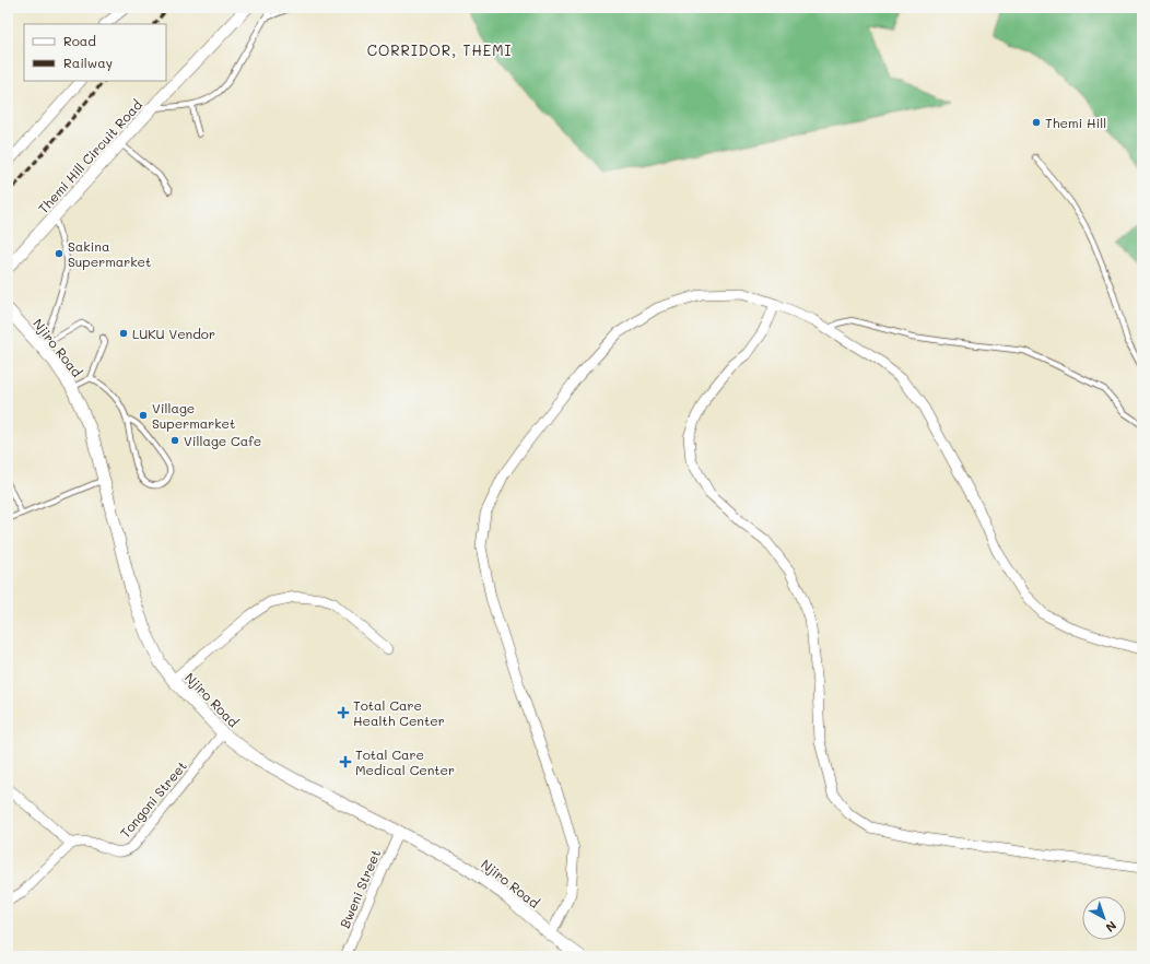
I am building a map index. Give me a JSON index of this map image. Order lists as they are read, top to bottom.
{
  "streets": {
    "street": [
      "Themi Hill Circuit Road",
      "Njiro Road",
      "Tongoni Street",
      "Bweni Street"
    ]
  },
  "crossings": [
    ["Njiro Road", "Tongoni Street"],
    ["Njiro Road", "Bweni Street"]
  ],
  "districts": ["CORRIDOR, THEMI"],
  "places": {
    "other": [
      "Themi Hill",
      "Sakina Supermarket",
      "LUKU Vendor",
      "Village Supermarket",
      "Village Cafe"
    ],
    "health": ["Total Care Health Center", "Total Care Medical Center"]
  },
  "legend": ["Road", "Railway"],
  "north": "bottom right"
}
